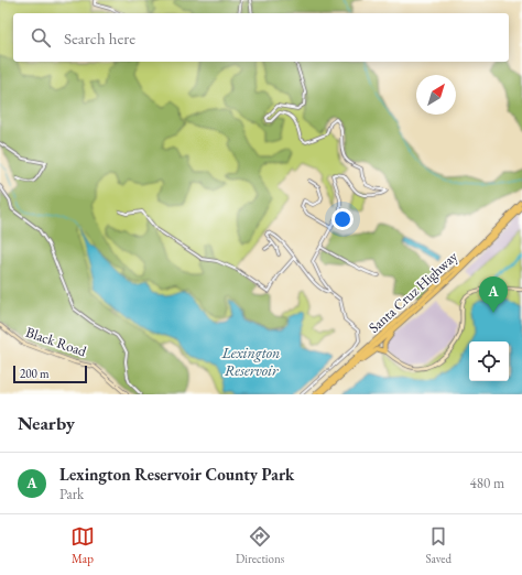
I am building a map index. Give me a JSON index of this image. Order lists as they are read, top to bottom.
{
  "streets": {
    "highway": ["Santa Cruz Highway"],
    "street": ["Black Road"]
  },
  "water": ["Lexington Reservoir"],
  "scale_bar": "200 m",
  "north": "top right",
  "page": {
    "search": "Search here",
    "pins": "A",
    "scale": "200 m",
    "heading": "Nearby",
    "list": [
      {
        "mark": "A",
        "name": "Lexington Reservoir County Park",
        "note": "Park",
        "value": "480 m"
      }
    ],
    "nav": ["Map", "Directions", "Saved"]
  }
}
